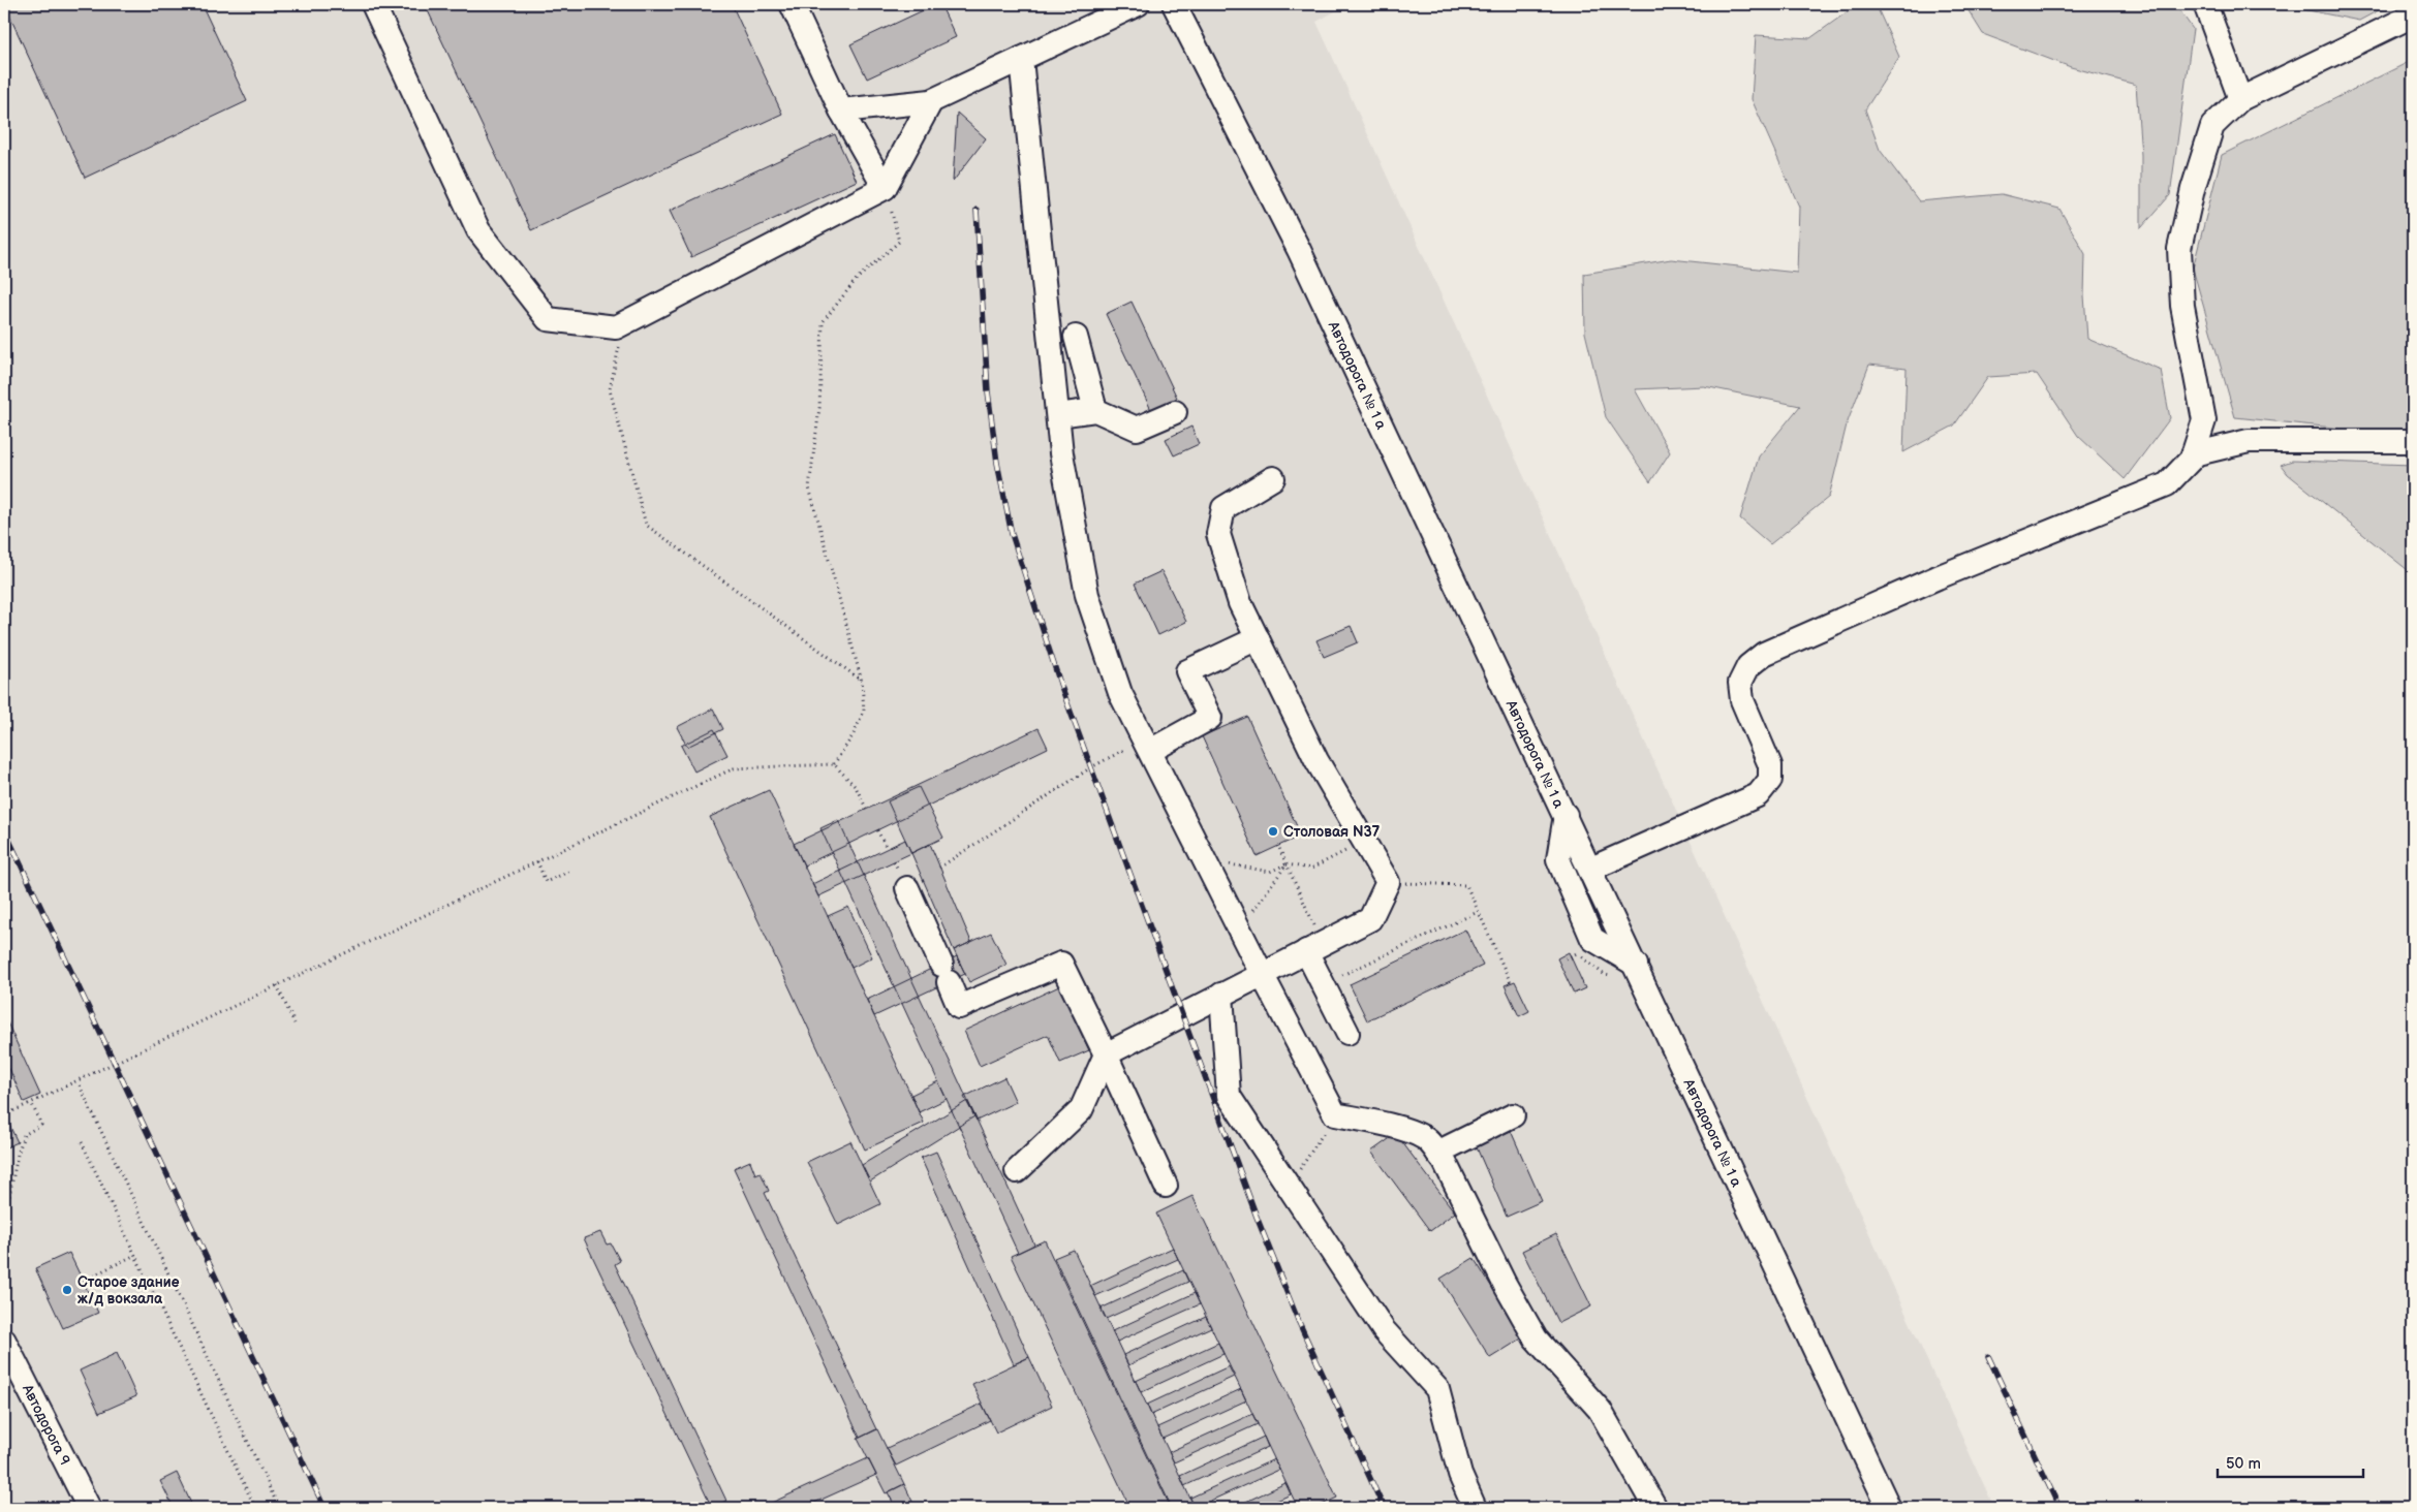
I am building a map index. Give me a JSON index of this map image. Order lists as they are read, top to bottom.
{
  "streets": {
    "street": ["Автодорога № 1 а", "Автодорога 9"]
  },
  "places": ["Столовая N37", "Старое здание ж/д вокзала"],
  "scale_bar": "50 m"
}
